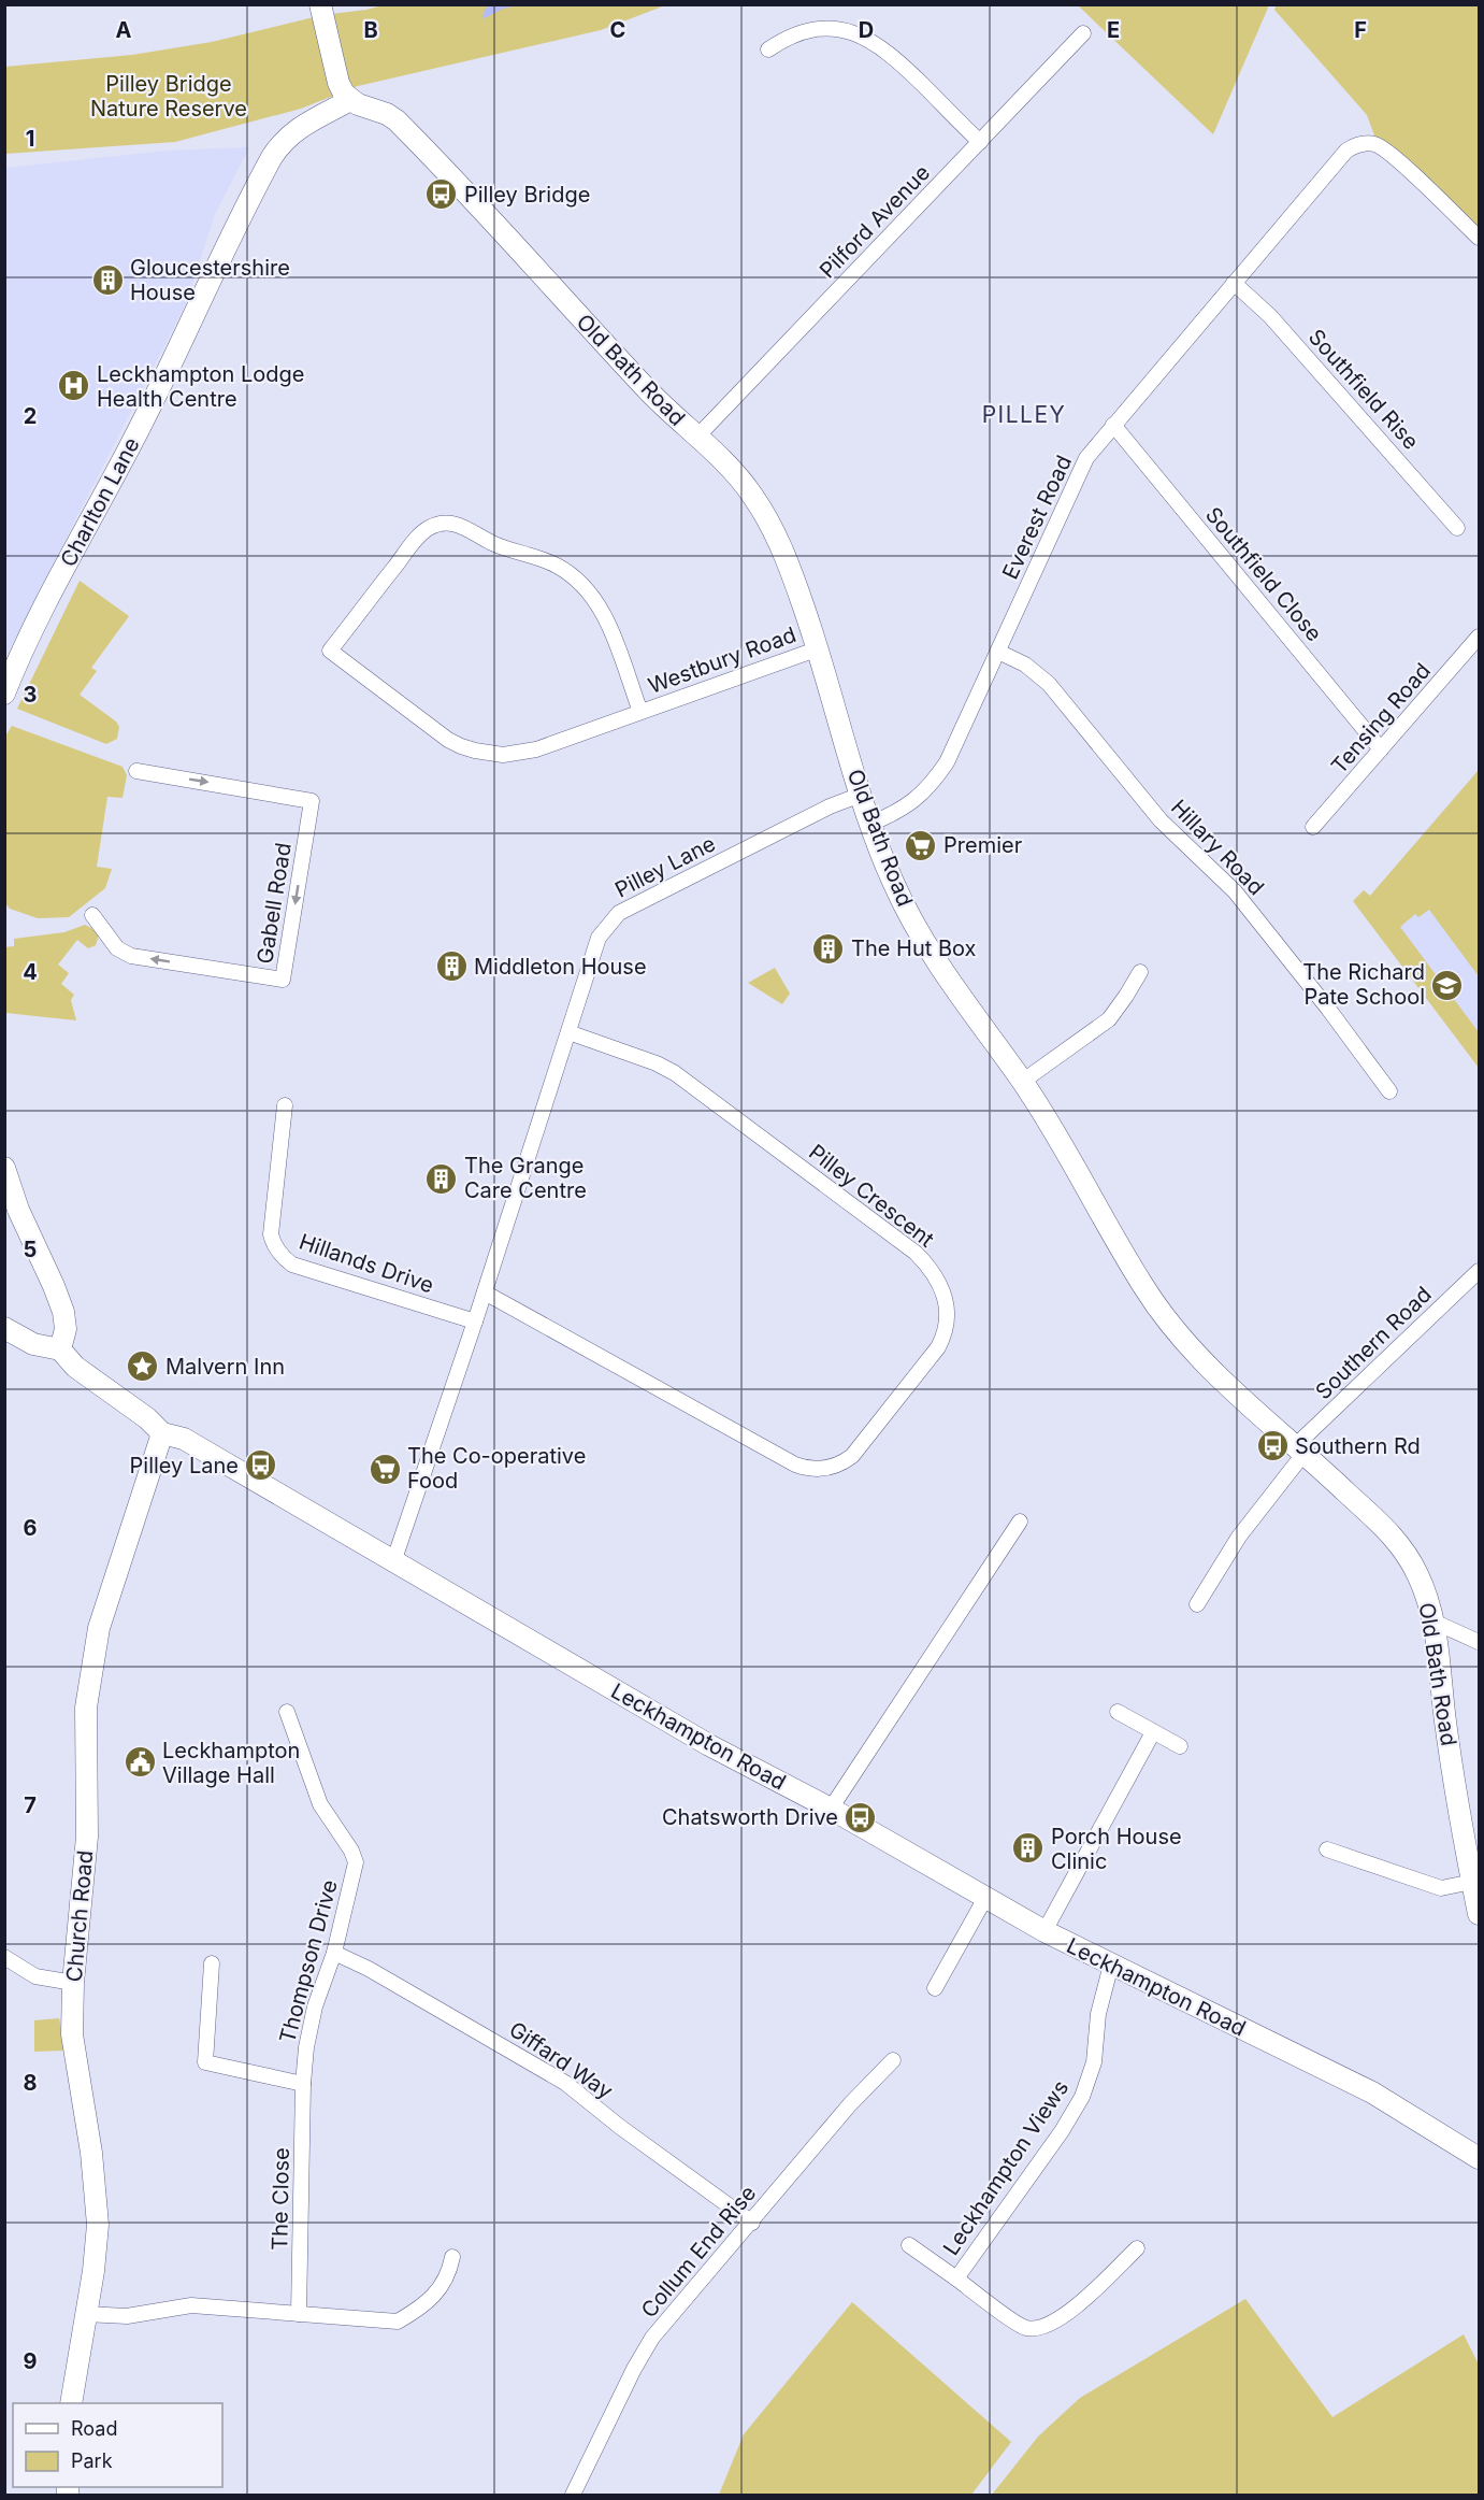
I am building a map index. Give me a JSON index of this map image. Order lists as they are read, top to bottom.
{
  "streets": {
    "street": [
      "Pilford Avenue",
      "Old Bath Road",
      "Southfield Rise",
      "Charlton Lane",
      "Everest Road",
      "Southfield Close",
      "Westbury Road",
      "Tensing Road",
      "Hillary Road",
      "Pilley Lane",
      "Gabell Road",
      "Pilley Crescent",
      "Hillands Drive",
      "Southern Road",
      "Leckhampton Road",
      "Church Road",
      "Thompson Drive",
      "Giffard Way",
      "Leckhampton Views",
      "The Close",
      "Collum End Rise"
    ]
  },
  "crossings": [
    ["Pilford Avenue", "Old Bath Road"],
    ["Old Bath Road", "Charlton Lane"],
    ["Old Bath Road", "Everest Road"],
    ["Old Bath Road", "Westbury Road"],
    ["Old Bath Road", "Pilley Lane"],
    ["Old Bath Road", "Southern Road"],
    ["Southfield Rise", "Everest Road"],
    ["Everest Road", "Southfield Close"],
    ["Everest Road", "Hillary Road"],
    ["Southfield Close", "Tensing Road"],
    ["Pilley Lane", "Pilley Crescent"],
    ["Pilley Lane", "Hillands Drive"],
    ["Pilley Lane", "Leckhampton Road"],
    ["Leckhampton Road", "Church Road"],
    ["Leckhampton Road", "Leckhampton Views"],
    ["Thompson Drive", "Giffard Way"],
    ["Thompson Drive", "The Close"],
    ["Giffard Way", "Collum End Rise"]
  ],
  "districts": ["PILLEY"],
  "parks": ["Pilley Bridge Nature Reserve"],
  "places": {
    "bus stop": [
      "Pilley Bridge",
      "Southern Rd",
      "Pilley Lane",
      "Chatsworth Drive"
    ],
    "building": [
      "Gloucestershire House",
      "The Hut Box",
      "Middleton House",
      "The Grange Care Centre",
      "Porch House Clinic"
    ],
    "hospital": ["Leckhampton Lodge Health Centre"],
    "supermarket": ["Premier", "The Co-operative Food"],
    "school or university": ["The Richard Pate School"],
    "place": ["Malvern Inn"],
    "public building": ["Leckhampton Village Hall"]
  },
  "legend": ["Road", "Park"],
  "grid": {
    "columns": [
      "A",
      "B",
      "C",
      "D",
      "E",
      "F"
    ],
    "rows": [
      "1",
      "2",
      "3",
      "4",
      "5",
      "6",
      "7",
      "8",
      "9"
    ]
  }
}
